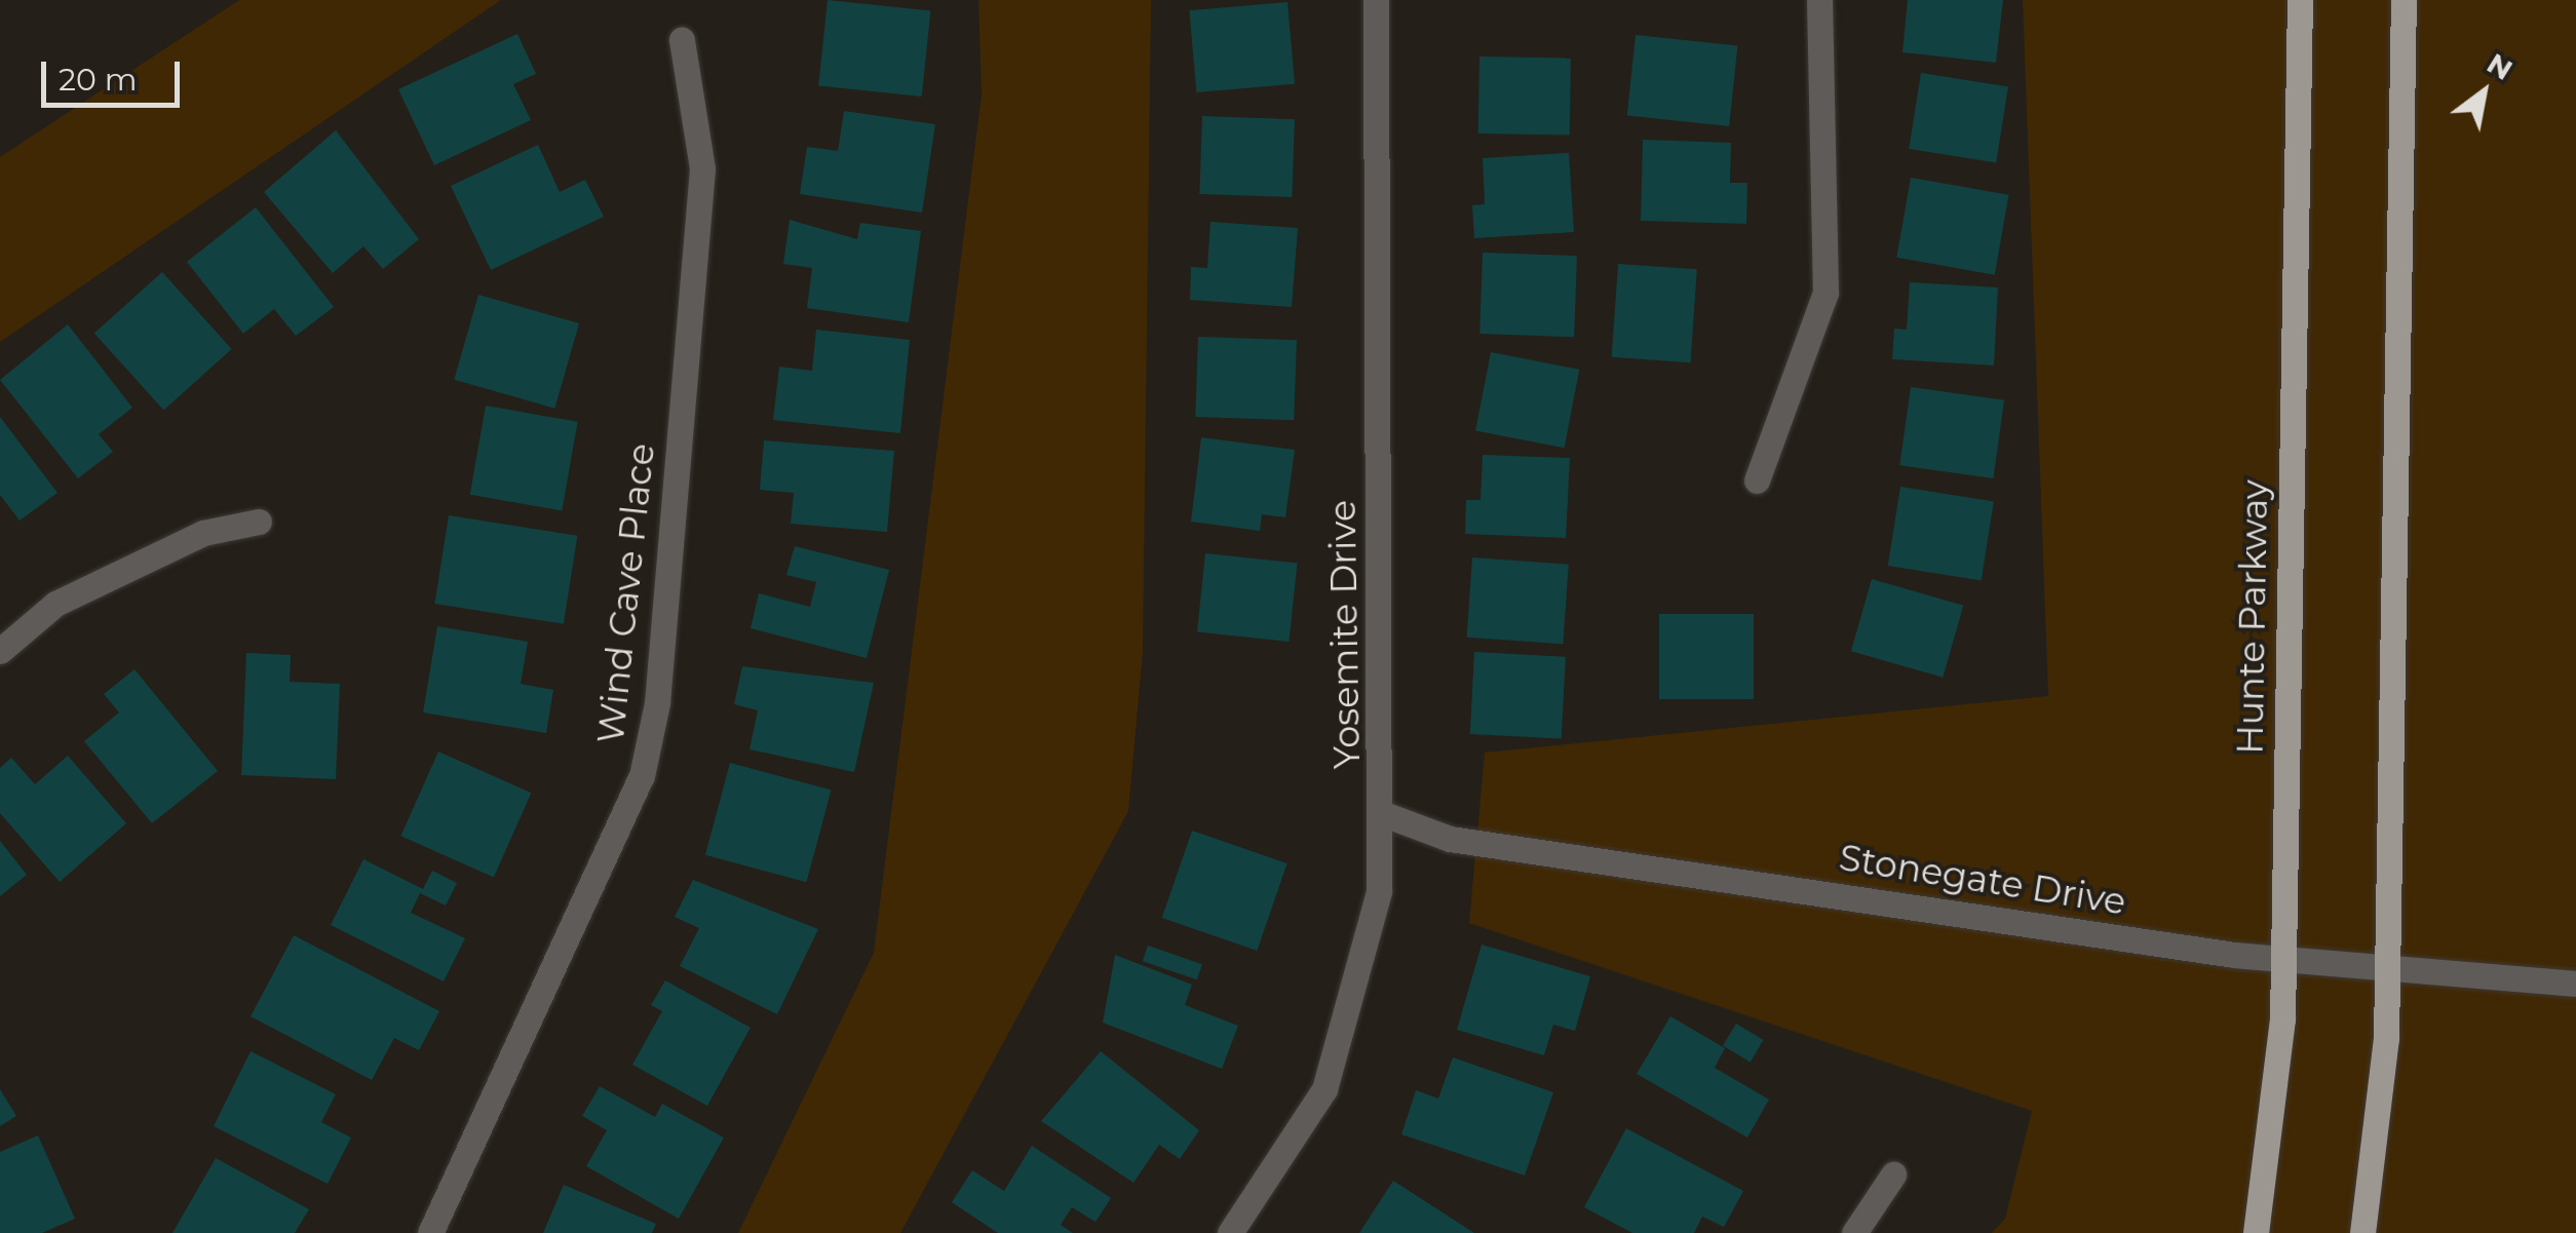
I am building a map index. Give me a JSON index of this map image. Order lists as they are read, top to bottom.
{
  "streets": {
    "main road": ["Hunte Parkway"],
    "street": ["Wind Cave Place", "Yosemite Drive", "Stonegate Drive"]
  },
  "crossings": [
    ["Hunte Parkway", "Stonegate Drive"],
    ["Yosemite Drive", "Stonegate Drive"]
  ],
  "scale_bar": "20 m",
  "north": "top right"
}
